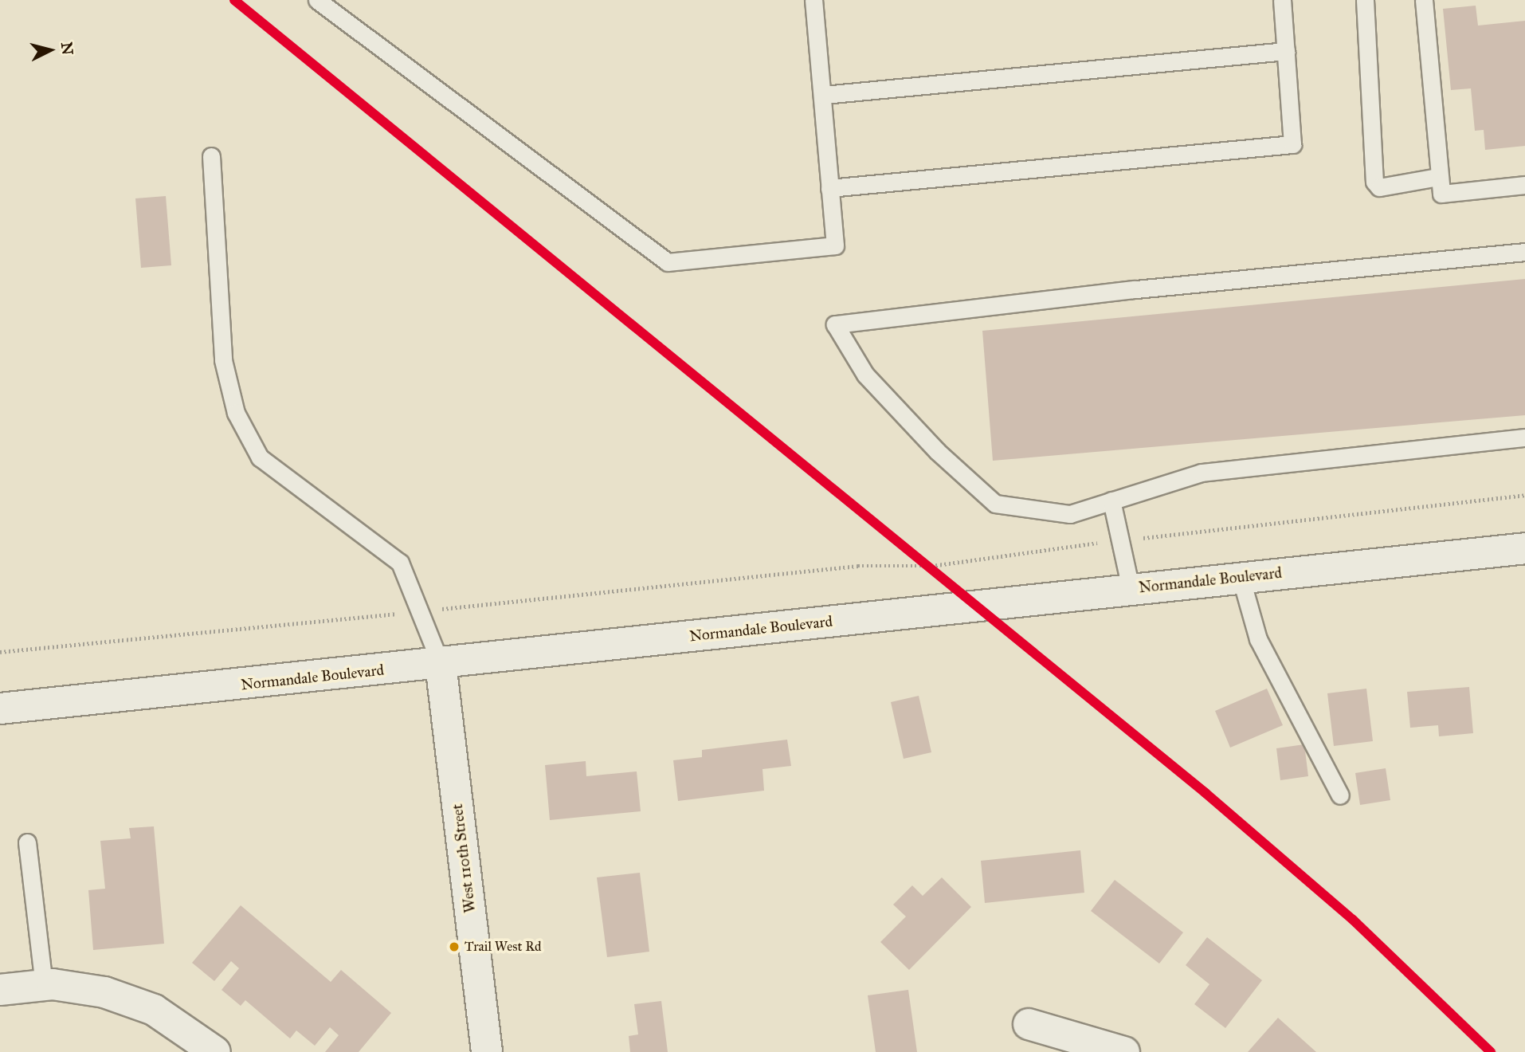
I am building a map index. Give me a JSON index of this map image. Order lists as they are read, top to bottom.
{
  "streets": {
    "street": ["Normandale Boulevard", "West 110th Street"]
  },
  "crossings": [
    ["Normandale Boulevard", "West 110th Street"]
  ],
  "places": ["Trail West Rd"],
  "north": "right"
}
